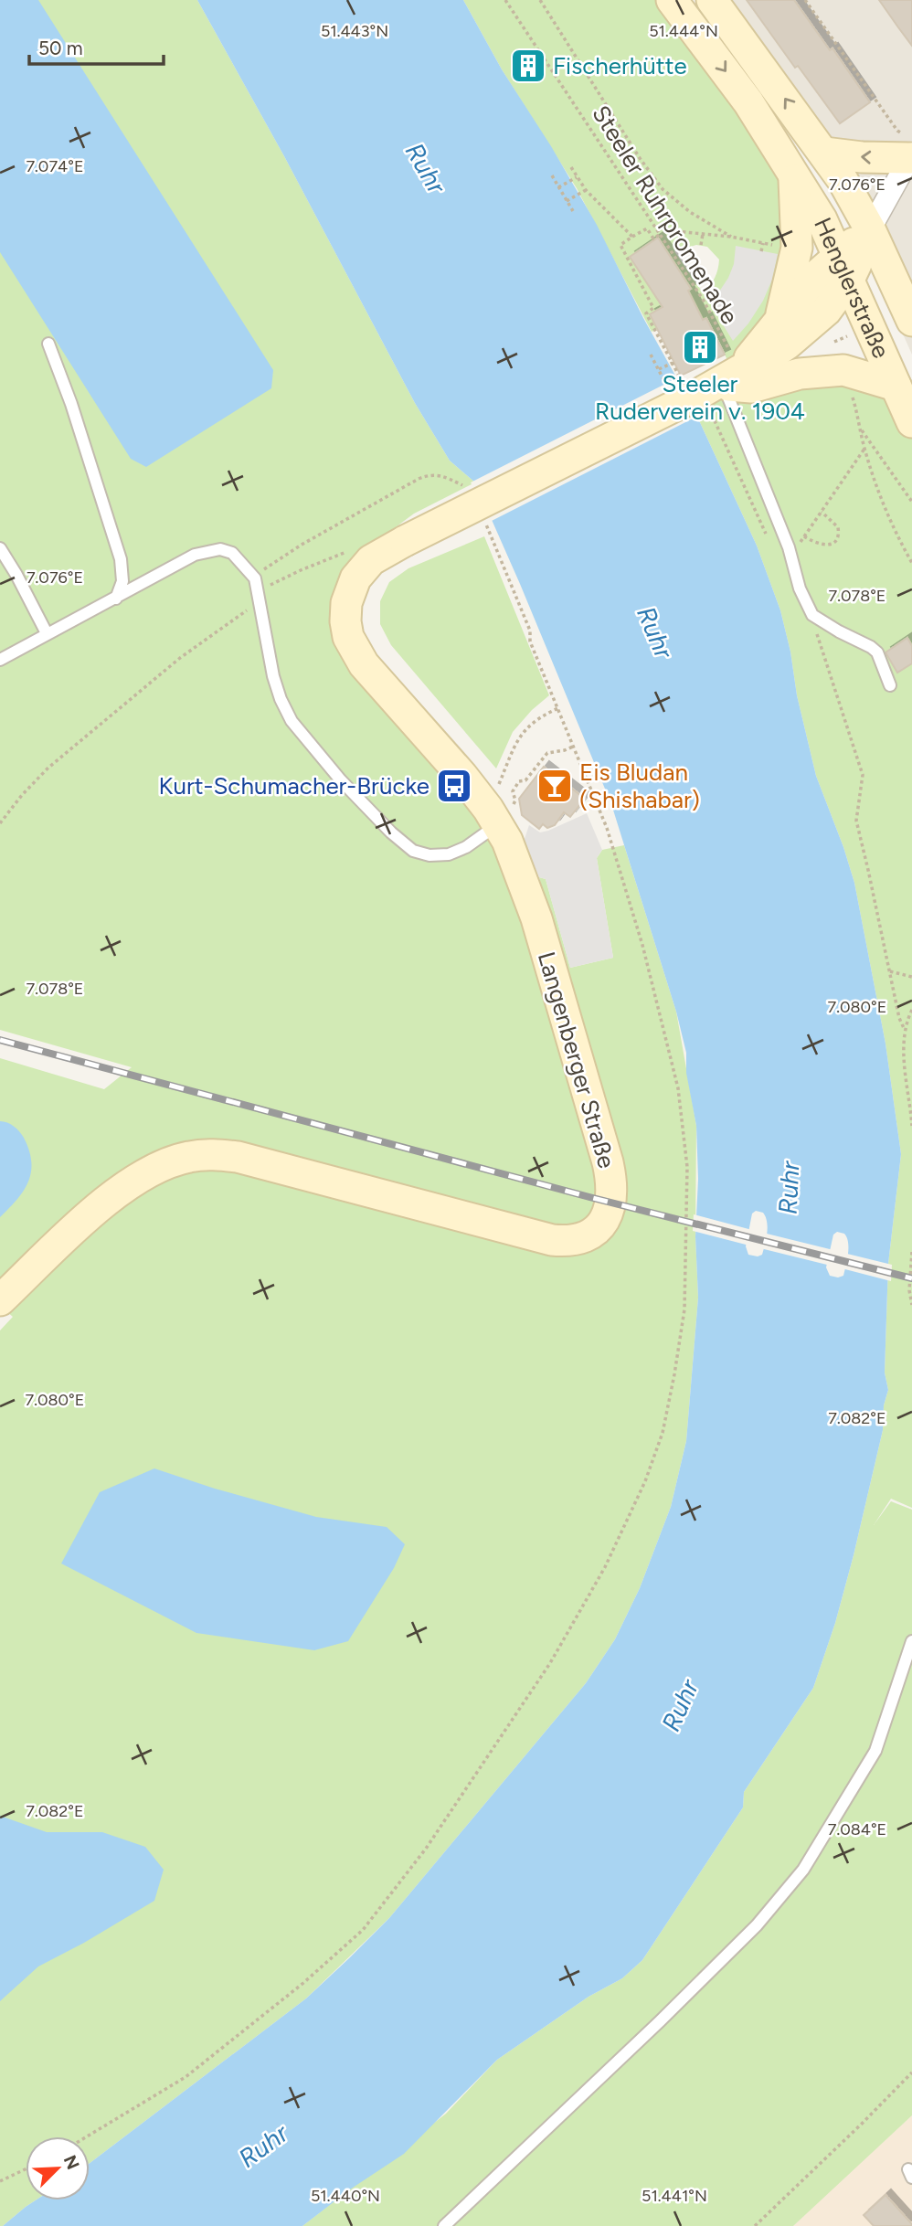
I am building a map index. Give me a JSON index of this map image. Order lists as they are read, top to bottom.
{
  "streets": {
    "main road": ["Henglerstraße", "Langenberger Straße"],
    "path": ["Steeler Ruhrpromenade"]
  },
  "crossings": [
    ["Steeler Ruhrpromenade", "Langenberger Straße"]
  ],
  "water": ["Ruhr"],
  "places": {
    "building": ["Fischerhütte", "Steeler Ruderverein v. 1904"],
    "bus stop": ["Kurt-Schumacher-Brücke"],
    "bar": ["Eis Bludan (Shishabar)"]
  },
  "scale_bar": "50 m",
  "north": "top right",
  "coordinates": [
    "51.443°N",
    "51.444°N",
    "7.074°E",
    "7.076°E",
    "7.078°E",
    "7.080°E",
    "7.082°E",
    "7.084°E",
    "51.440°N",
    "51.441°N"
  ]
}
